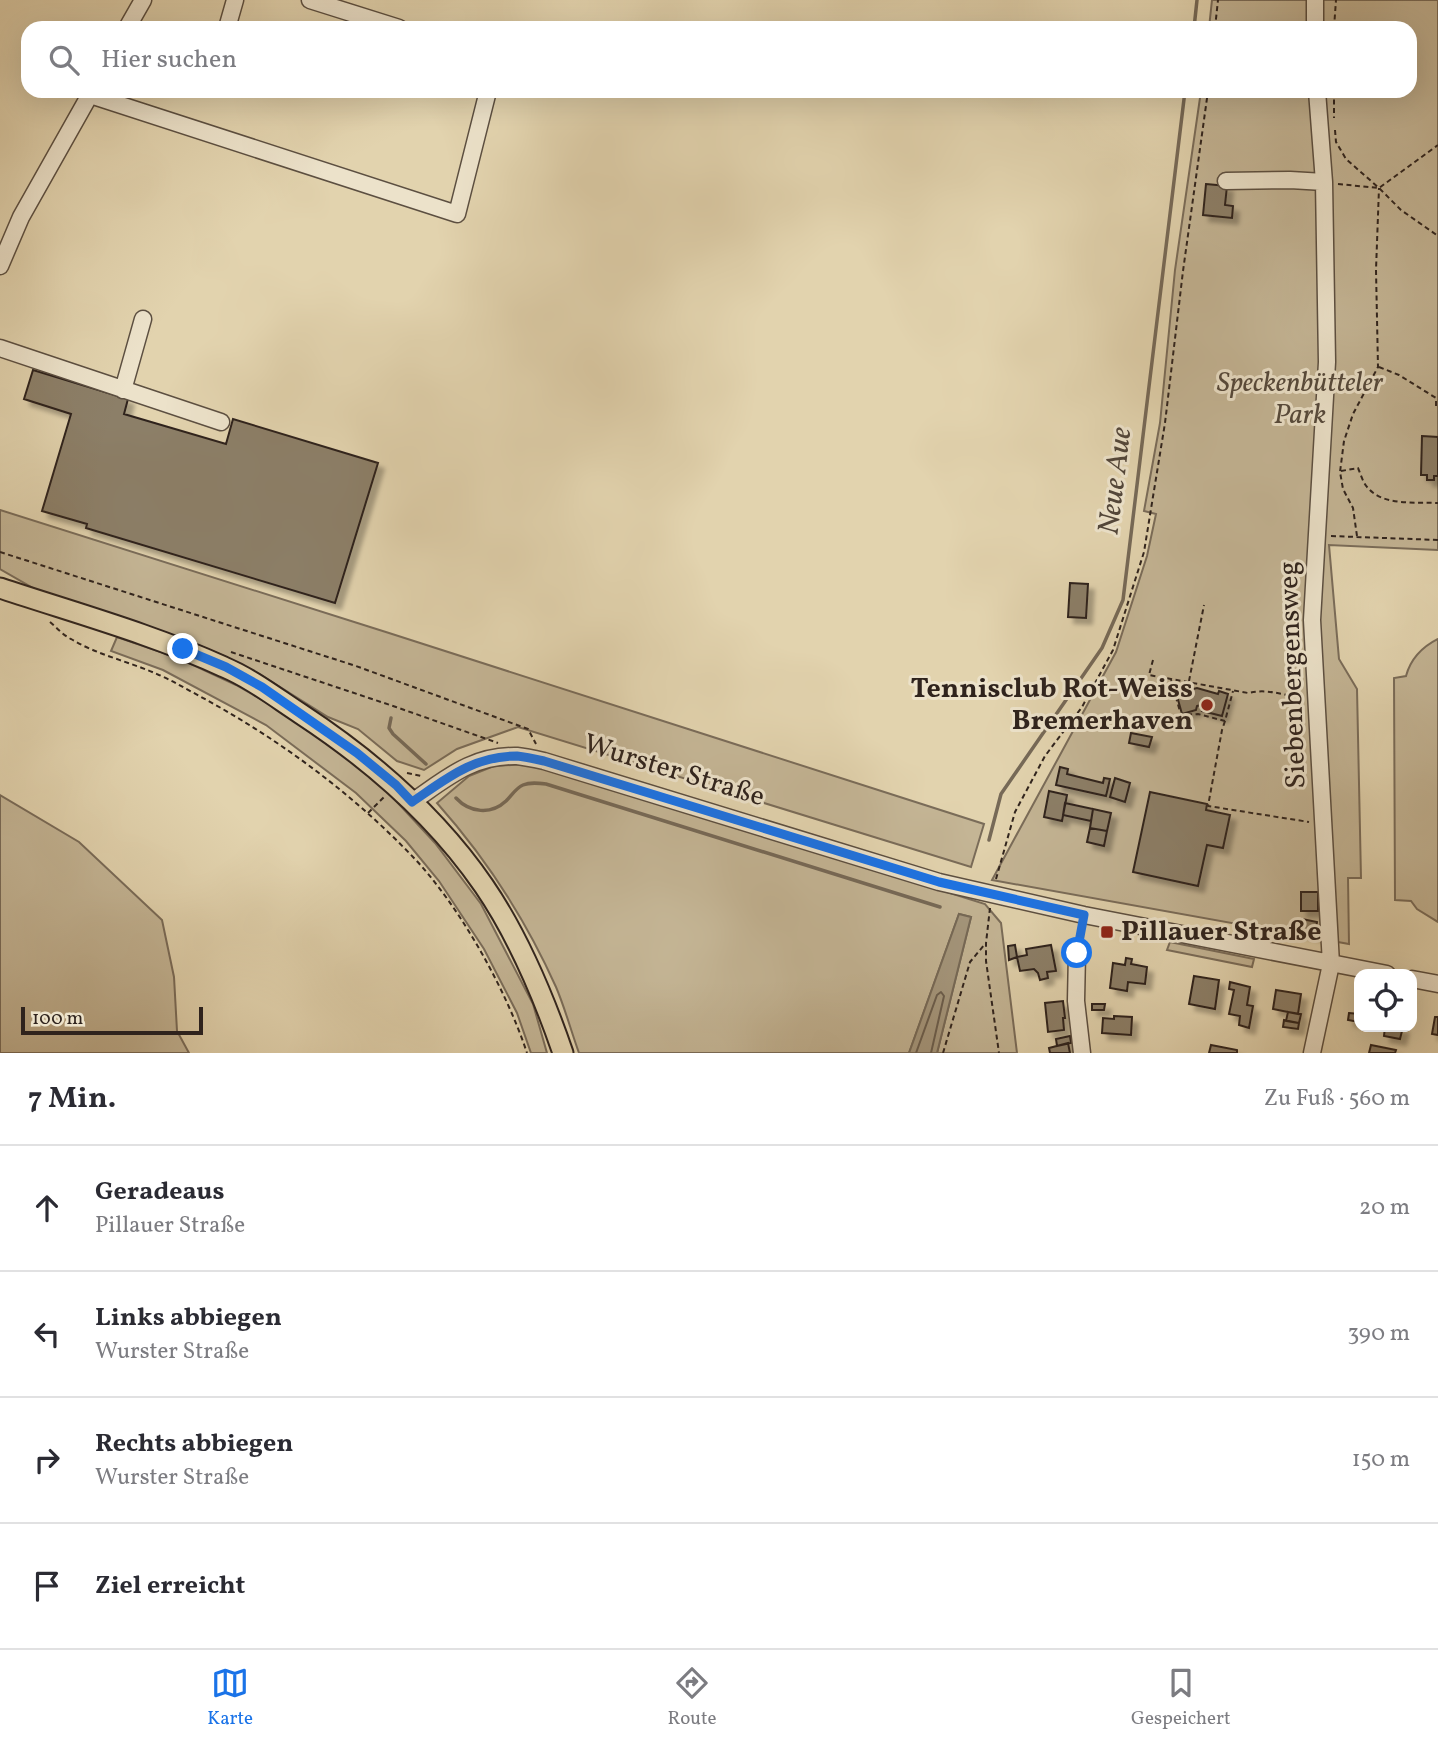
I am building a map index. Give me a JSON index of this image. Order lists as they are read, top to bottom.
{
  "streets": {
    "street": ["Siebenbergensweg", "Wurster Straße"]
  },
  "crossings": [
    ["Siebenbergensweg", "Wurster Straße"]
  ],
  "water": ["Neue Aue"],
  "parks": ["Speckenbütteler Park"],
  "places": {
    "other": ["Tennisclub Rot-Weiss Bremerhaven"],
    "transit": ["Pillauer Straße"]
  },
  "scale_bar": "100 m",
  "page": {
    "search": "Hier suchen",
    "scale": "100 m",
    "heading": ["7 Min.", "Zu Fuß · 560 m"],
    "list": [
      ["Geradeaus", "Pillauer Straße", "20 m"],
      ["Links abbiegen", "Wurster Straße", "390 m"],
      ["Rechts abbiegen", "Wurster Straße", "150 m"],
      "Ziel erreicht"
    ],
    "nav": ["Karte", "Route", "Gespeichert"]
  }
}
